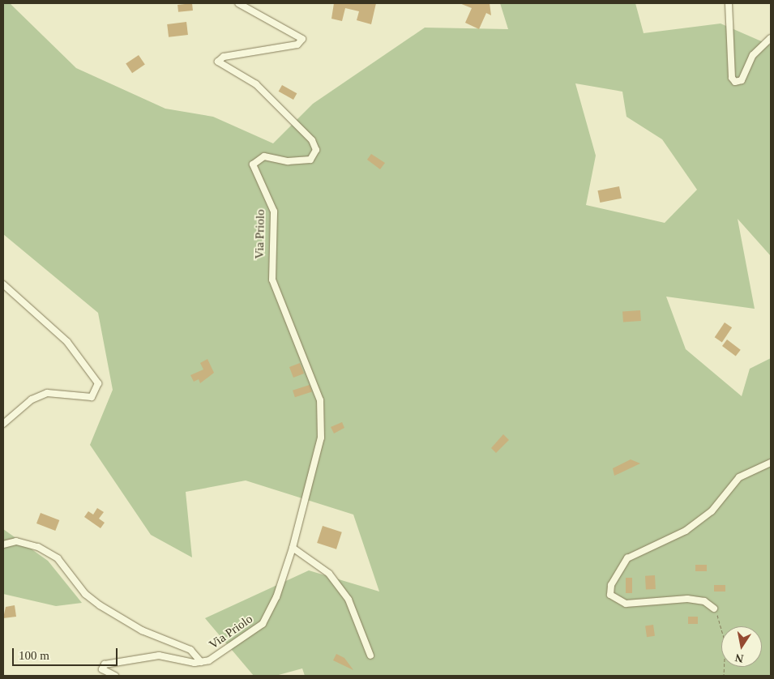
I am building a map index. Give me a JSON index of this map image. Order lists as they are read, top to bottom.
{
  "streets": {
    "street": ["Via Priolo"]
  },
  "scale_bar": "100 m",
  "north": "bottom"
}
